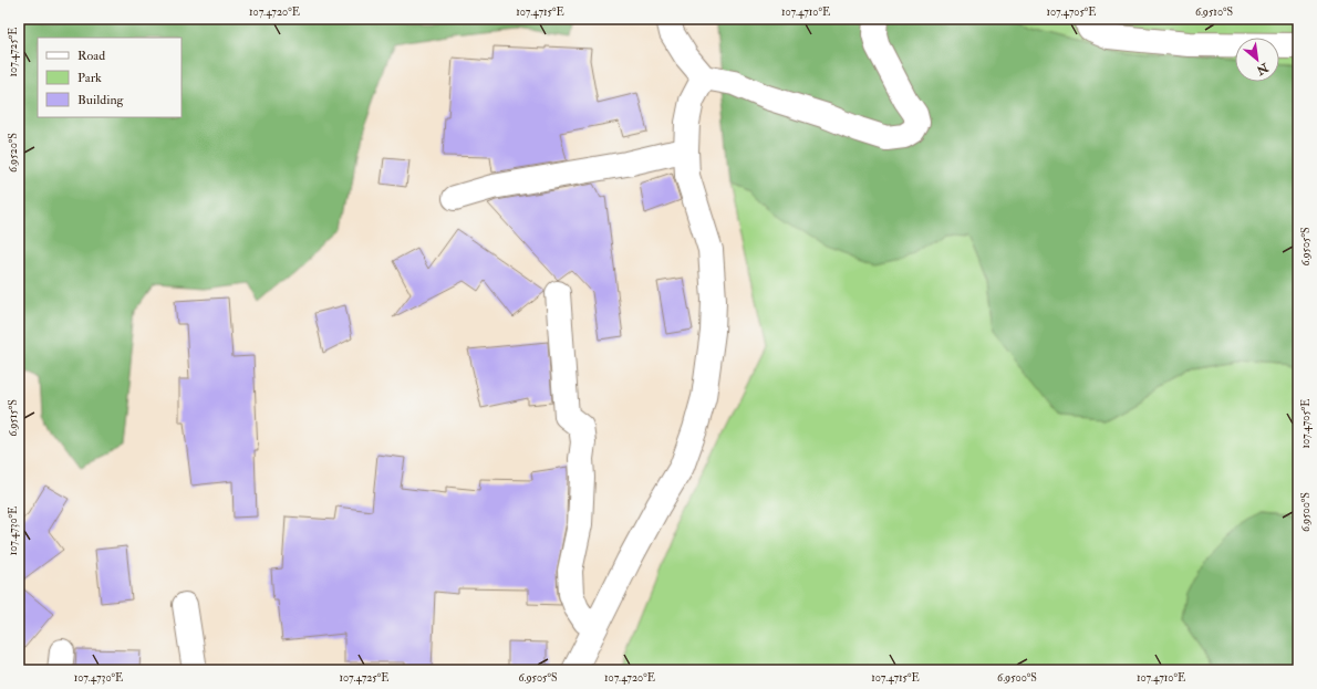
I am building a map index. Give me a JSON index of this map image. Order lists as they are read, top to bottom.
{
  "legend": ["Road", "Park", "Building"],
  "north": "bottom right",
  "coordinates": [
    "107.4720°E",
    "107.4715°E",
    "107.4710°E",
    "107.4705°E",
    "6.9510°S",
    "107.4725°E",
    "6.9520°S",
    "6.9505°S",
    "6.9515°S",
    "6.9500°S",
    "107.4730°E"
  ]
}
